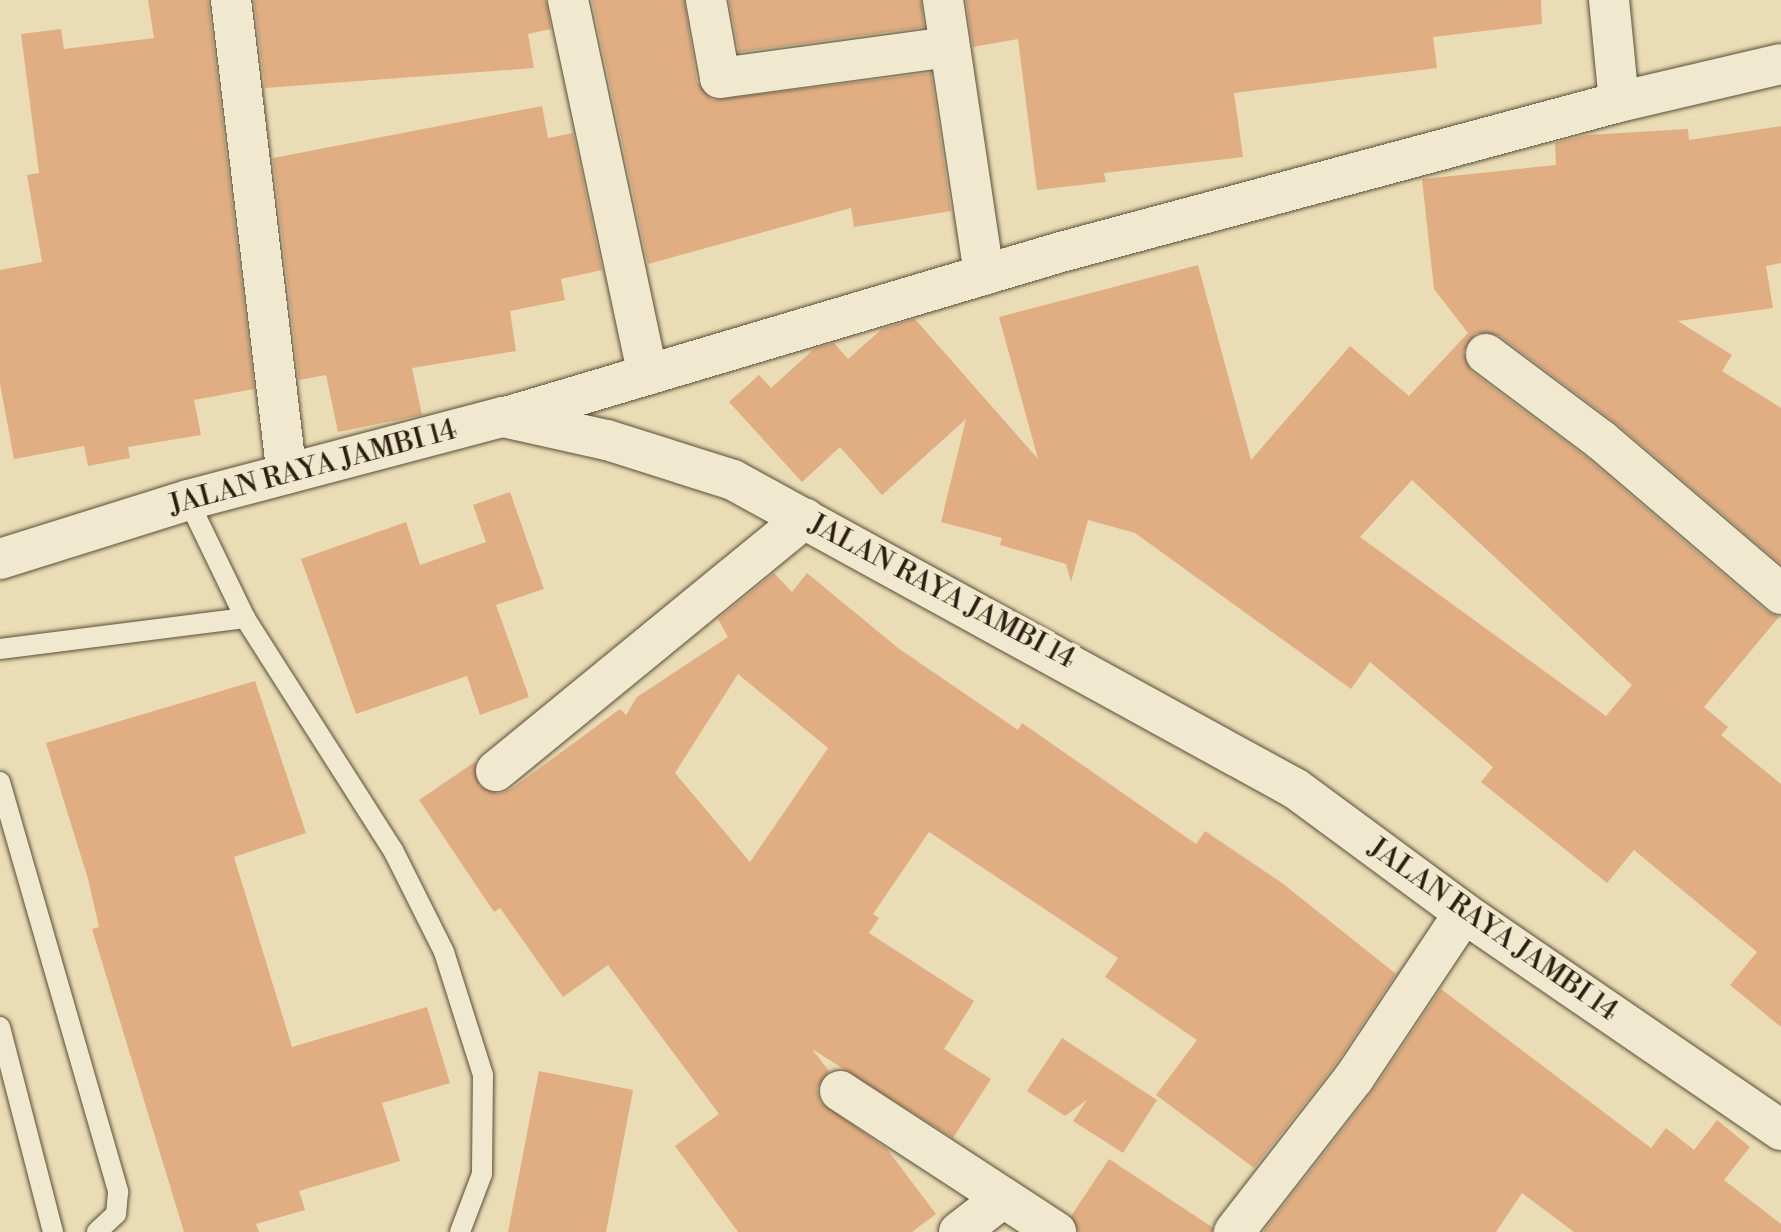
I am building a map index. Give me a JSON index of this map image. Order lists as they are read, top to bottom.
{
  "streets": {
    "street": ["JALAN RAYA JAMBI 14"]
  }
}
